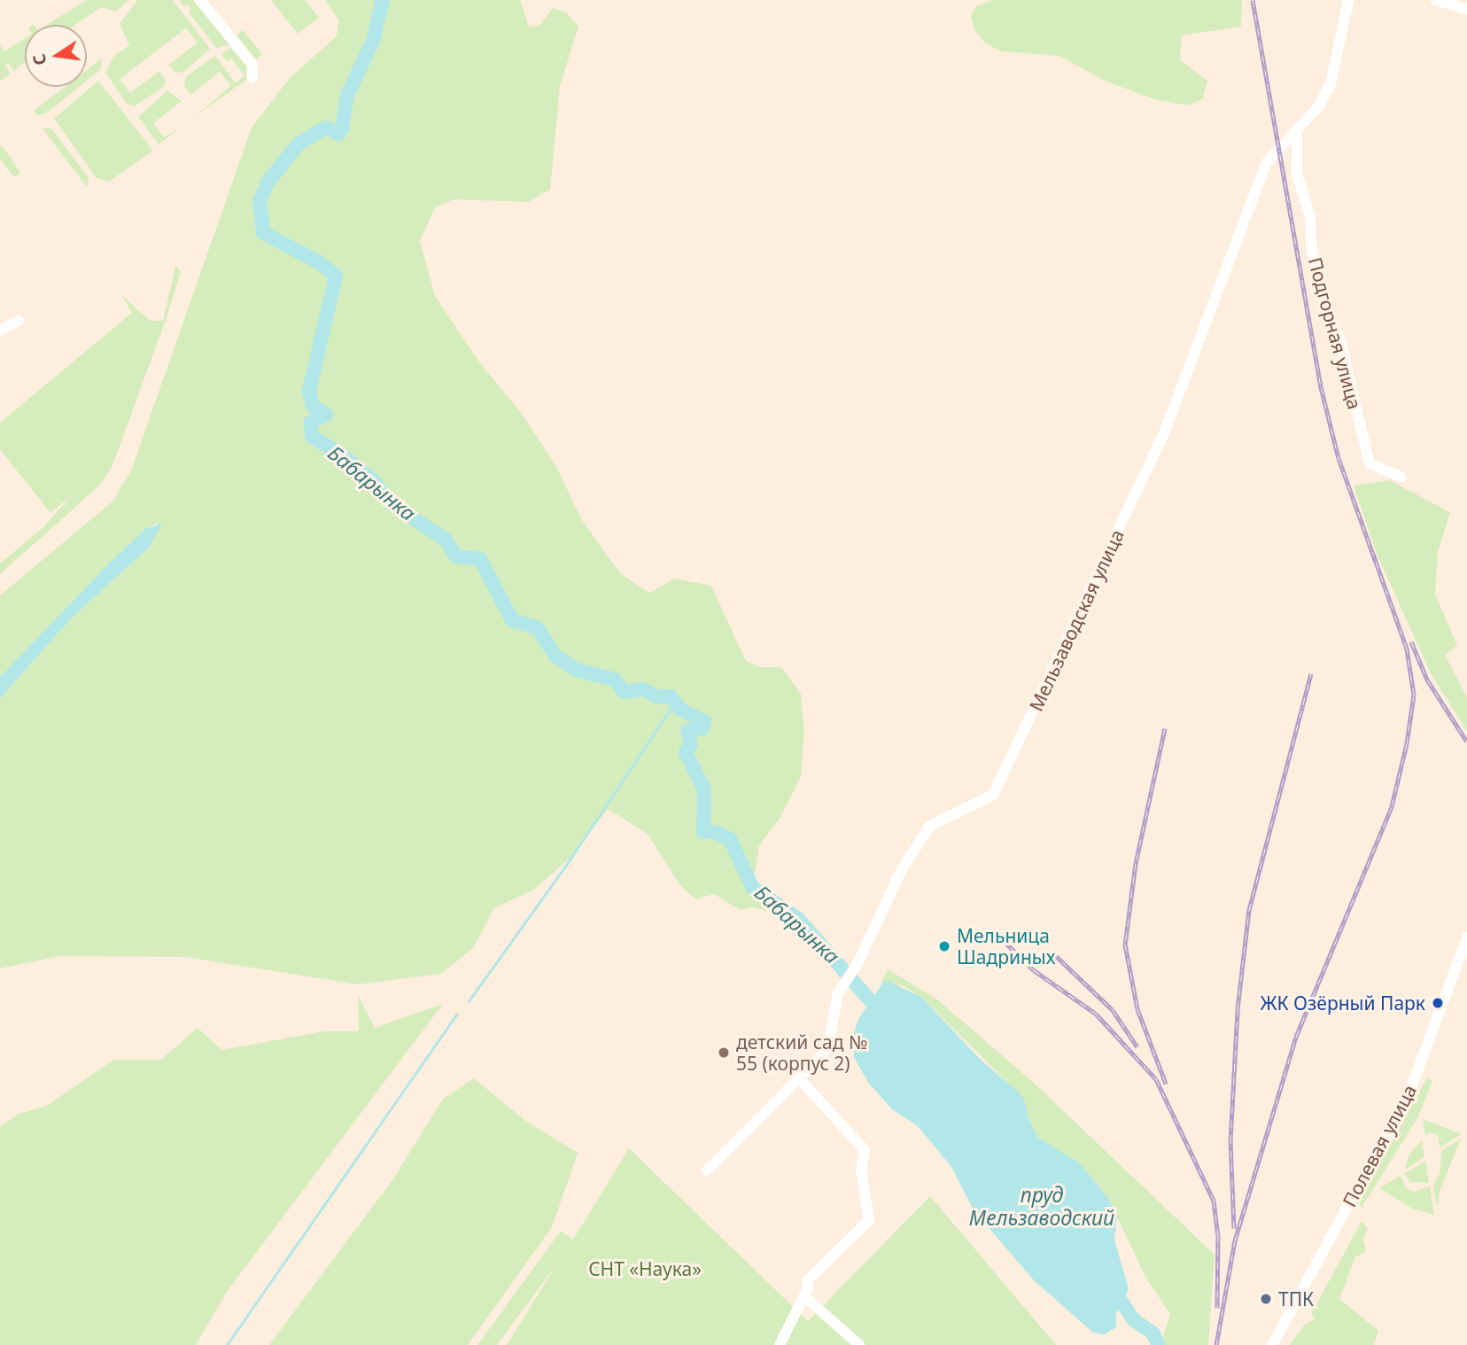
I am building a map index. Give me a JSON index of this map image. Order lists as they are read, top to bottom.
{
  "streets": {
    "street": ["Подгорная улица", "Мельзаводская улица", "Полевая улица"]
  },
  "crossings": [
    ["Подгорная улица", "Мельзаводская улица"]
  ],
  "water": ["Бабарынка", "пруд Мельзаводский"],
  "parks": ["СНТ «Наука»"],
  "places": [
    "Мельница Шадриных",
    "ЖК Озёрный Парк",
    "детский сад № 55 (корпус 2)",
    "ТПК"
  ],
  "north": "left"
}
